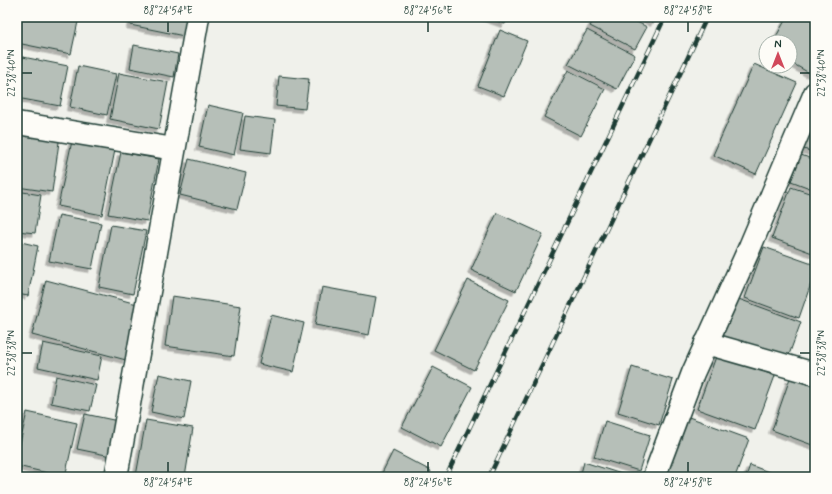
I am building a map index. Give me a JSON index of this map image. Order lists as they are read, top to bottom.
{
  "north": "top",
  "coordinates": [
    "88°24'54\"E",
    "88°24'56\"E",
    "88°24'58\"E",
    "22°38'40\"N",
    "22°38'38\"N"
  ]
}
